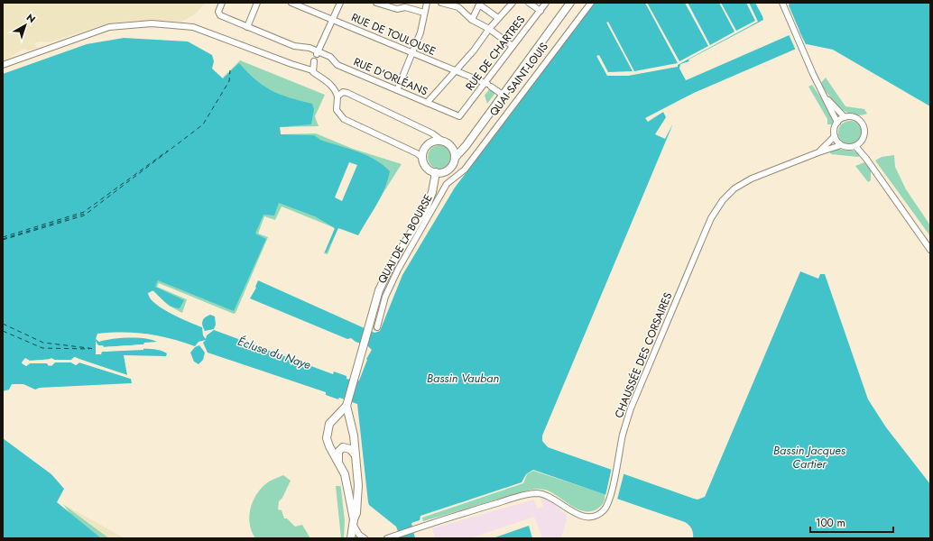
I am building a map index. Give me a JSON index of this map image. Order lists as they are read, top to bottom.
{
  "streets": {
    "main road": ["QUAI SAINT-LOUIS"],
    "street": [
      "RUE DE TOULOUSE",
      "RUE DE CHARTRES",
      "RUE D'ORLÉANS",
      "QUAI DE LA BOURSE",
      "CHAUSSÉE DES CORSAIRES"
    ]
  },
  "crossings": [
    ["RUE DE TOULOUSE", "RUE DE CHARTRES"],
    ["RUE DE TOULOUSE", "QUAI SAINT-LOUIS"],
    ["RUE DE CHARTRES", "RUE D'ORLÉANS"],
    ["QUAI SAINT-LOUIS", "QUAI DE LA BOURSE"]
  ],
  "water": ["Écluse du Naye", "Bassin Vauban", "Bassin Jacques Cartier"],
  "scale_bar": "100 m",
  "north": "top right"
}
